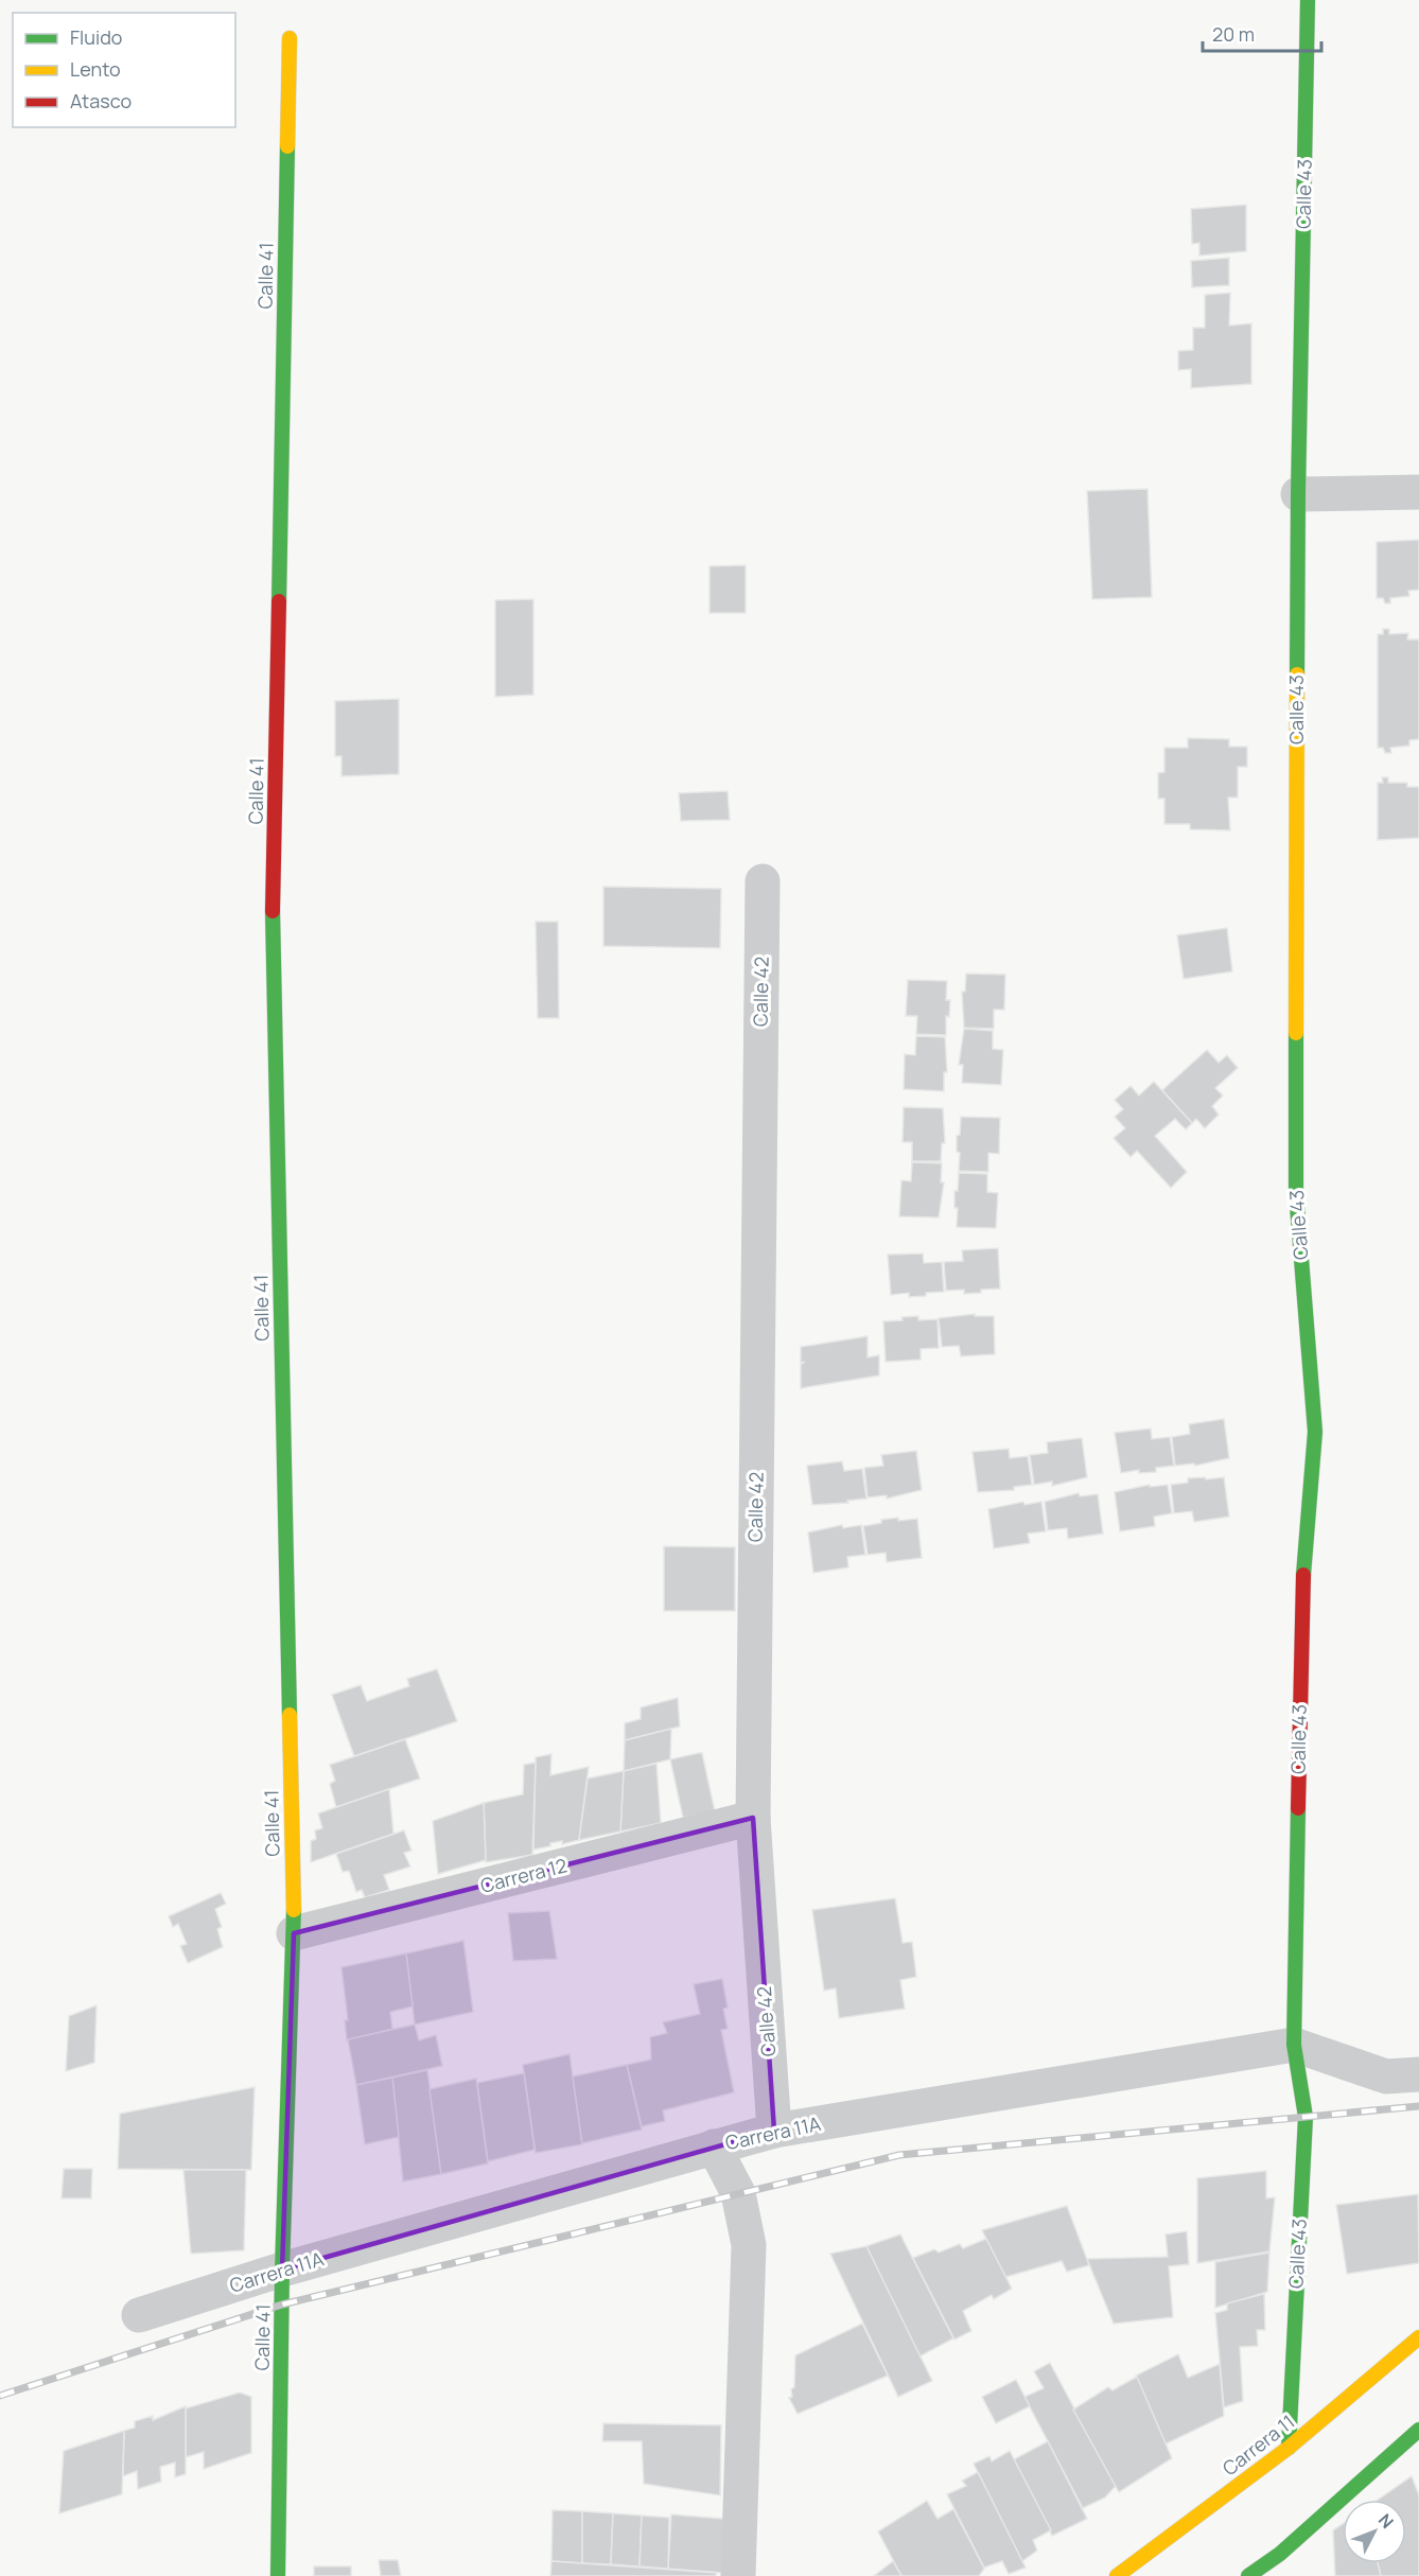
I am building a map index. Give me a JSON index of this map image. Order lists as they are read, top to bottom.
{
  "streets": {
    "street": [
      "Calle 43",
      "Calle 41",
      "Calle 42",
      "Carrera 12",
      "Carrera 11A",
      "Carrera 11"
    ]
  },
  "crossings": [
    ["Calle 43", "Carrera 11A"],
    ["Calle 43", "Carrera 11"],
    ["Calle 41", "Carrera 12"],
    ["Calle 41", "Carrera 11A"],
    ["Calle 42", "Carrera 12"],
    ["Calle 42", "Carrera 11A"]
  ],
  "legend": ["Fluido", "Lento", "Atasco"],
  "scale_bar": "20 m",
  "north": "top right"
}
